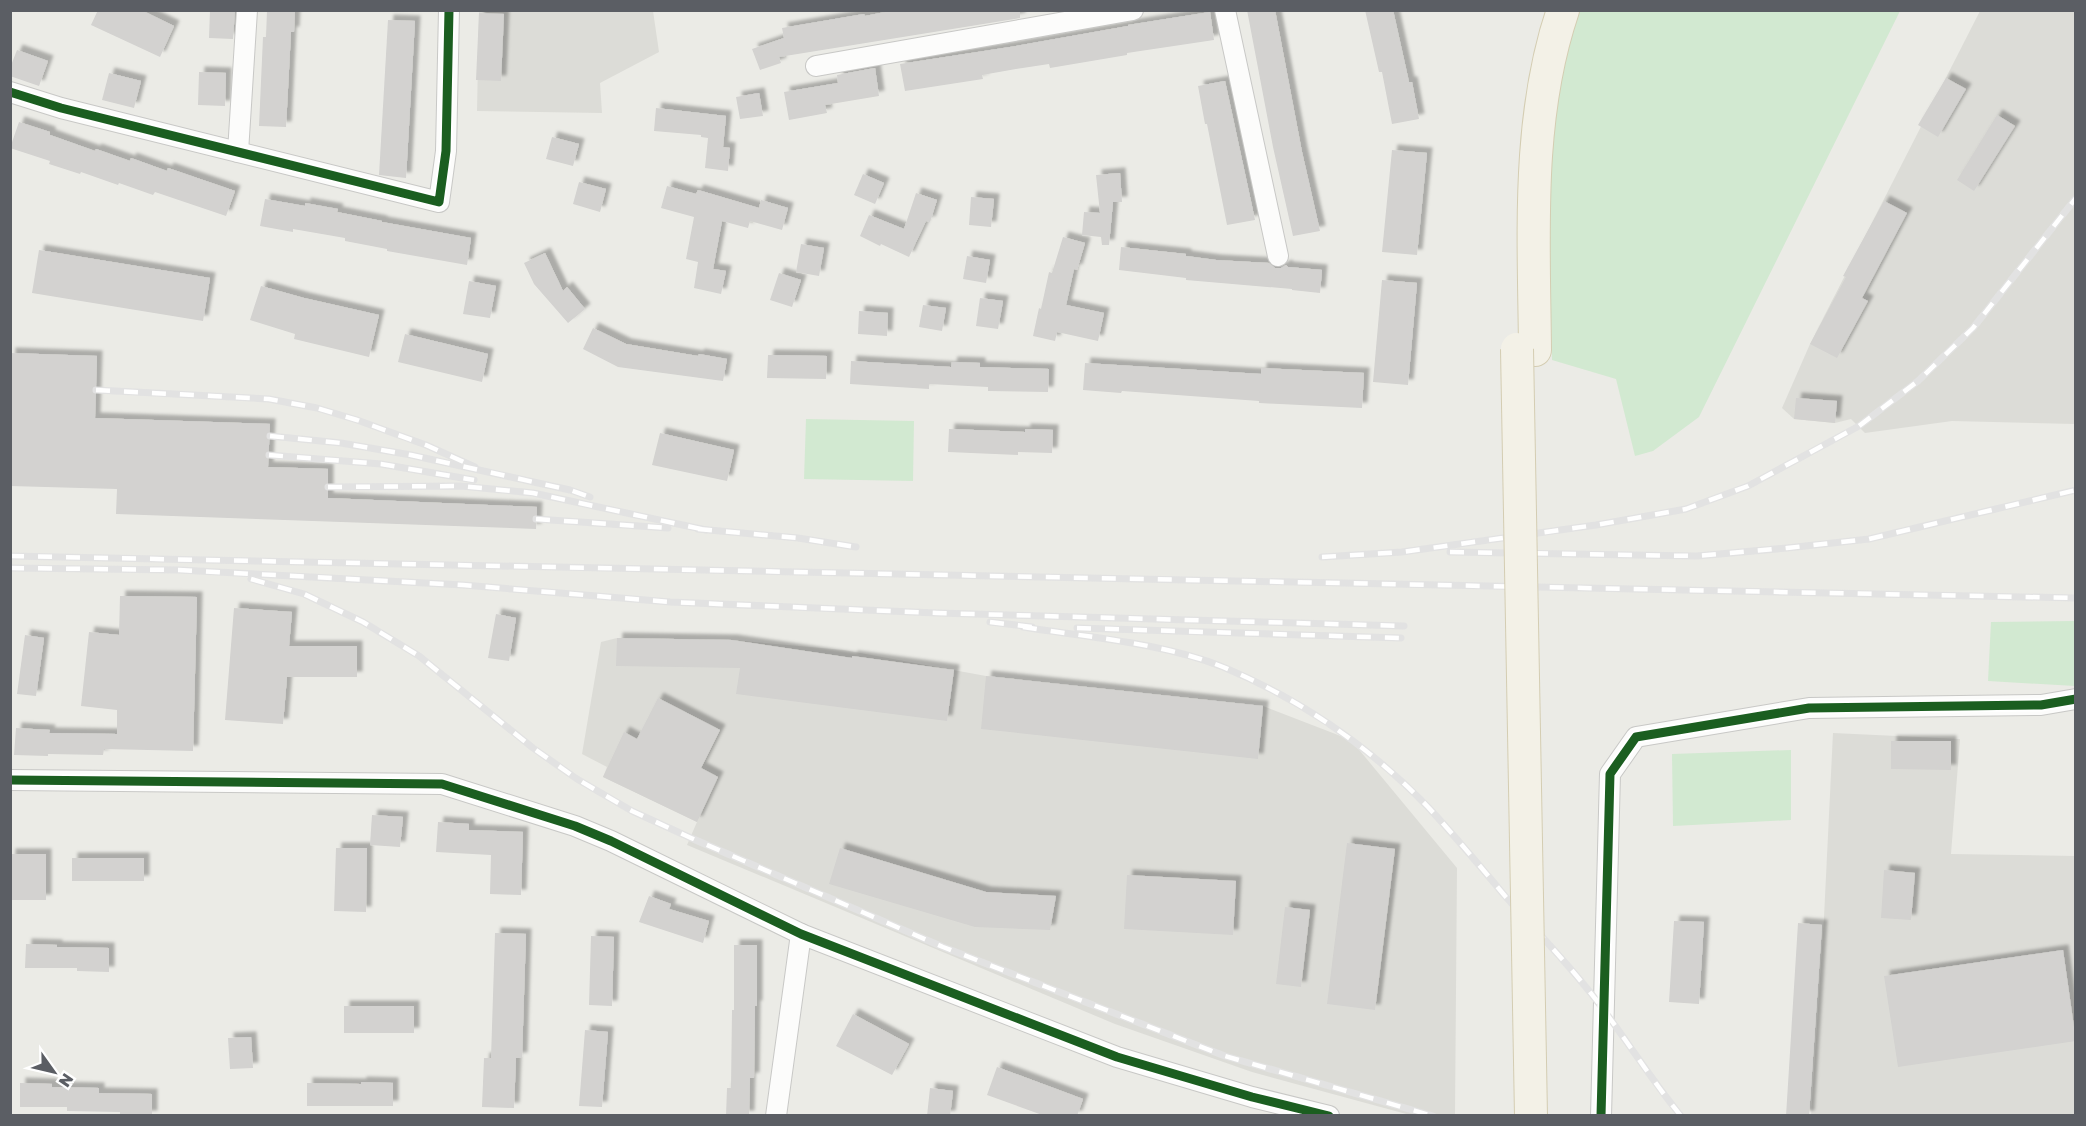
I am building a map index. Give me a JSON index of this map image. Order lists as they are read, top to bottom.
{
  "north": "bottom right"
}
